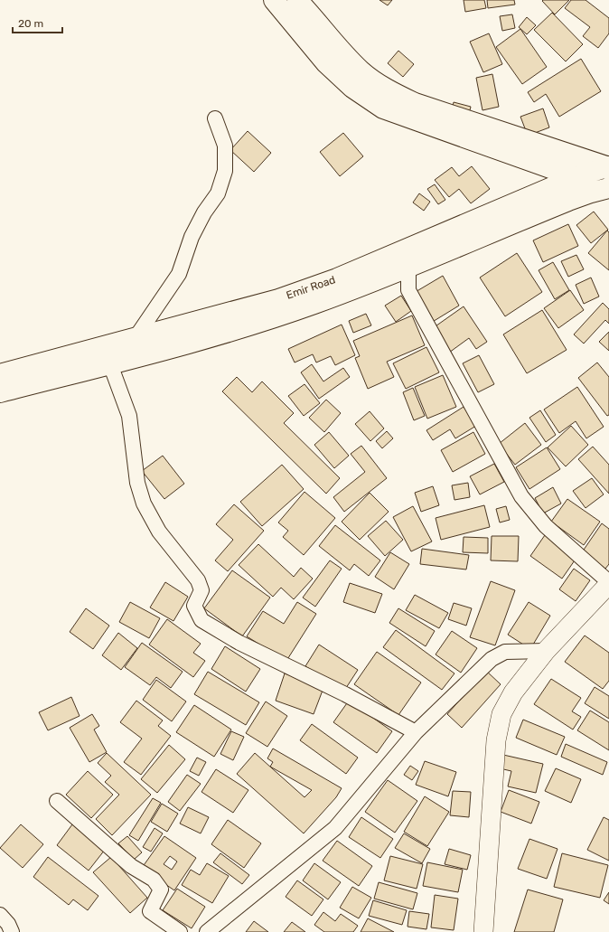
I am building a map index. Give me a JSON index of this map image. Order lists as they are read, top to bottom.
{
  "streets": {
    "main road": ["Emir Road"]
  },
  "scale_bar": "20 m"
}
